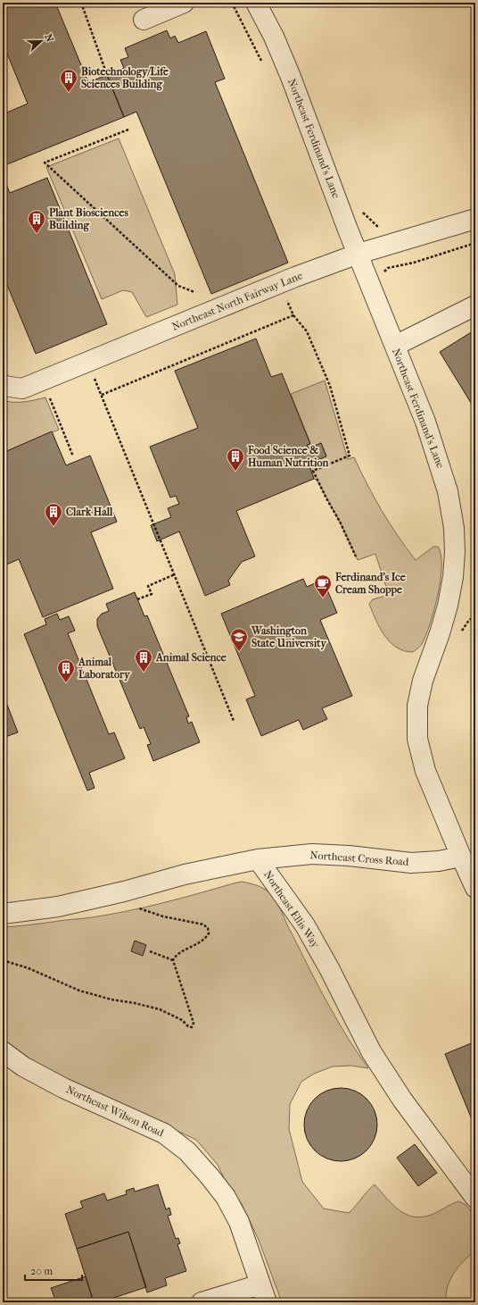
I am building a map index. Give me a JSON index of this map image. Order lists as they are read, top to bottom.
{
  "streets": {
    "street": [
      "Northeast Ferdinand's Lane",
      "Northeast North Fairway Lane",
      "Northeast Cross Road",
      "Northeast Ellis Way",
      "Northeast Wilson Road"
    ]
  },
  "crossings": [
    ["Northeast Ferdinand's Lane", "Northeast North Fairway Lane"],
    ["Northeast Ferdinand's Lane", "Northeast Cross Road"],
    ["Northeast Cross Road", "Northeast Ellis Way"]
  ],
  "places": {
    "building": [
      "Biotechnology/Life Sciences Building",
      "Plant Biosciences Building",
      "Food Science & Human Nutrition",
      "Clark Hall",
      "Animal Science",
      "Animal Laboratory"
    ],
    "cafe": ["Ferdinand's Ice Cream Shoppe"],
    "school or university": ["Washington State University"]
  },
  "scale_bar": "20 m",
  "north": "right"
}
